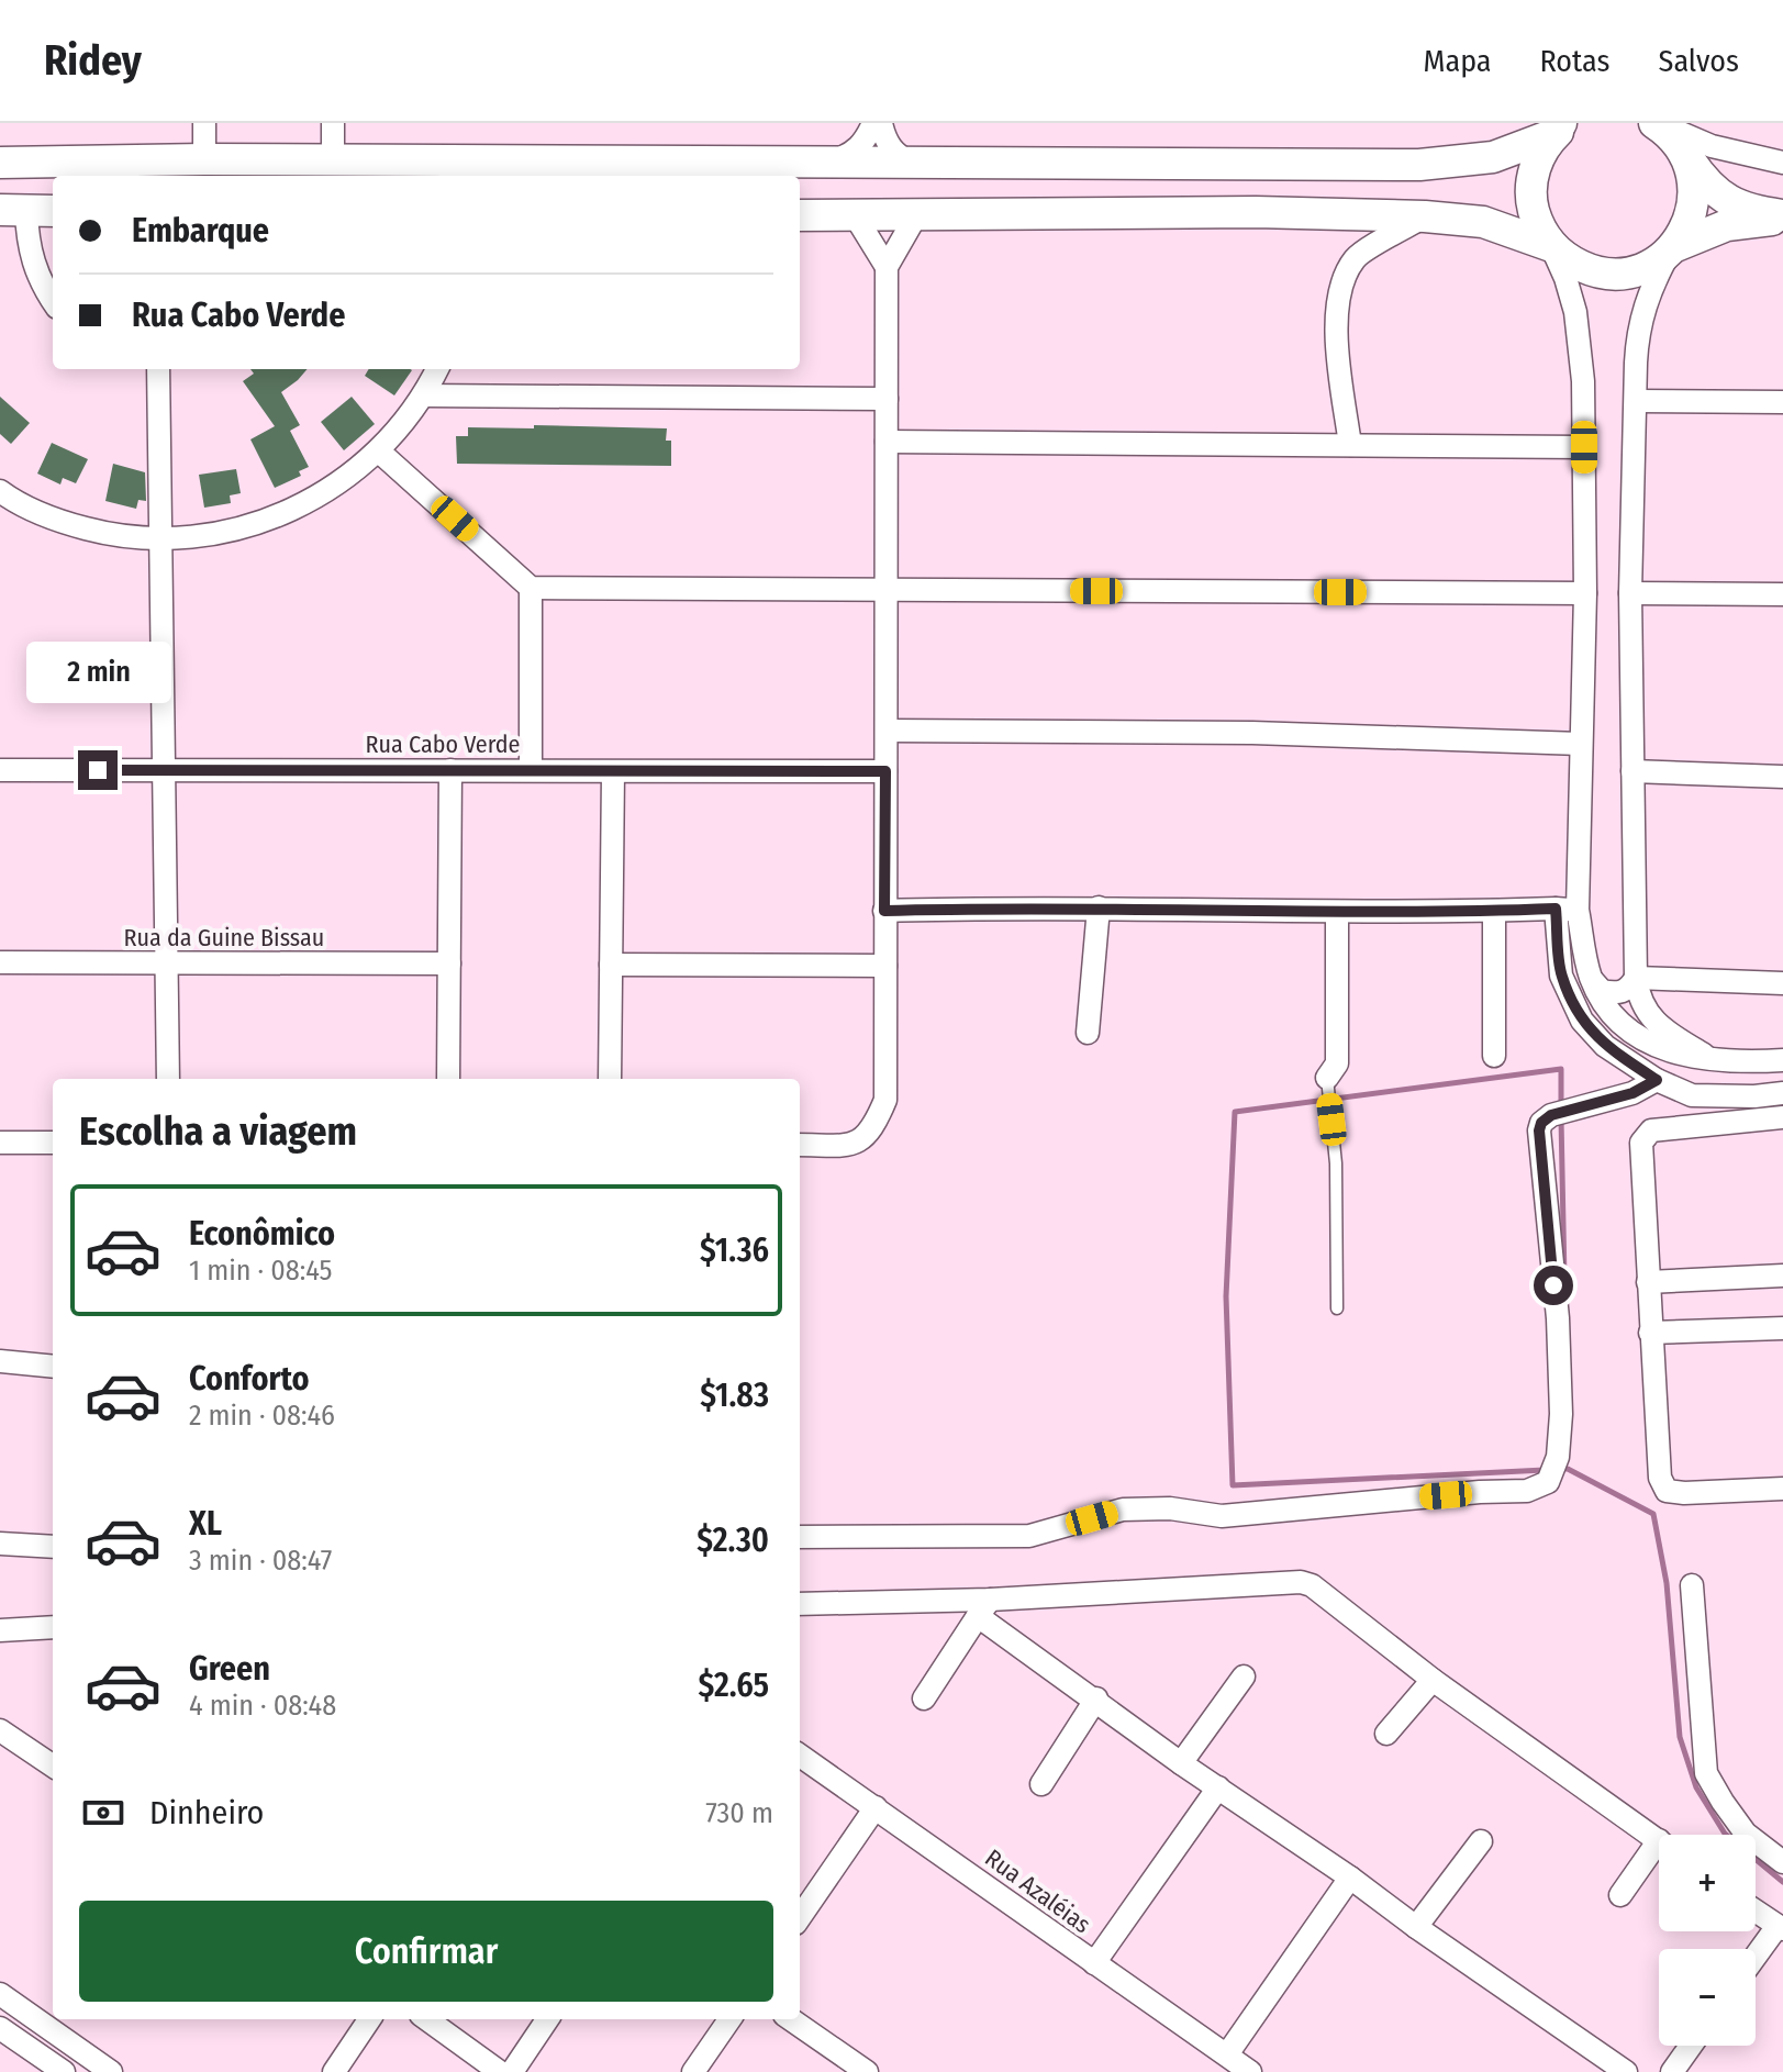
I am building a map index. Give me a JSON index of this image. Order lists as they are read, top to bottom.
{
  "streets": {
    "street": ["Rua Cabo Verde", "Rua da Guine Bissau", "Rua Azaléias"]
  },
  "page": {
    "header": "Ridey",
    "nav": ["Mapa", "Rotas", "Salvos"],
    "banner": ["Embarque", "Rua Cabo Verde"],
    "bubble": "2 min",
    "heading": "Escolha a viagem",
    "list": [
      {
        "name": "Econômico",
        "note": "1 min · 08:45",
        "value": "$1.36"
      },
      {
        "name": "Conforto",
        "note": "2 min · 08:46",
        "value": "$1.83"
      },
      {
        "name": "XL",
        "note": "3 min · 08:47",
        "value": "$2.30"
      },
      {
        "name": "Green",
        "note": "4 min · 08:48",
        "value": "$2.65"
      }
    ],
    "pay": ["Dinheiro", "730 m"],
    "map_buttons": ["+", "−"],
    "buttons": "Confirmar"
  }
}
